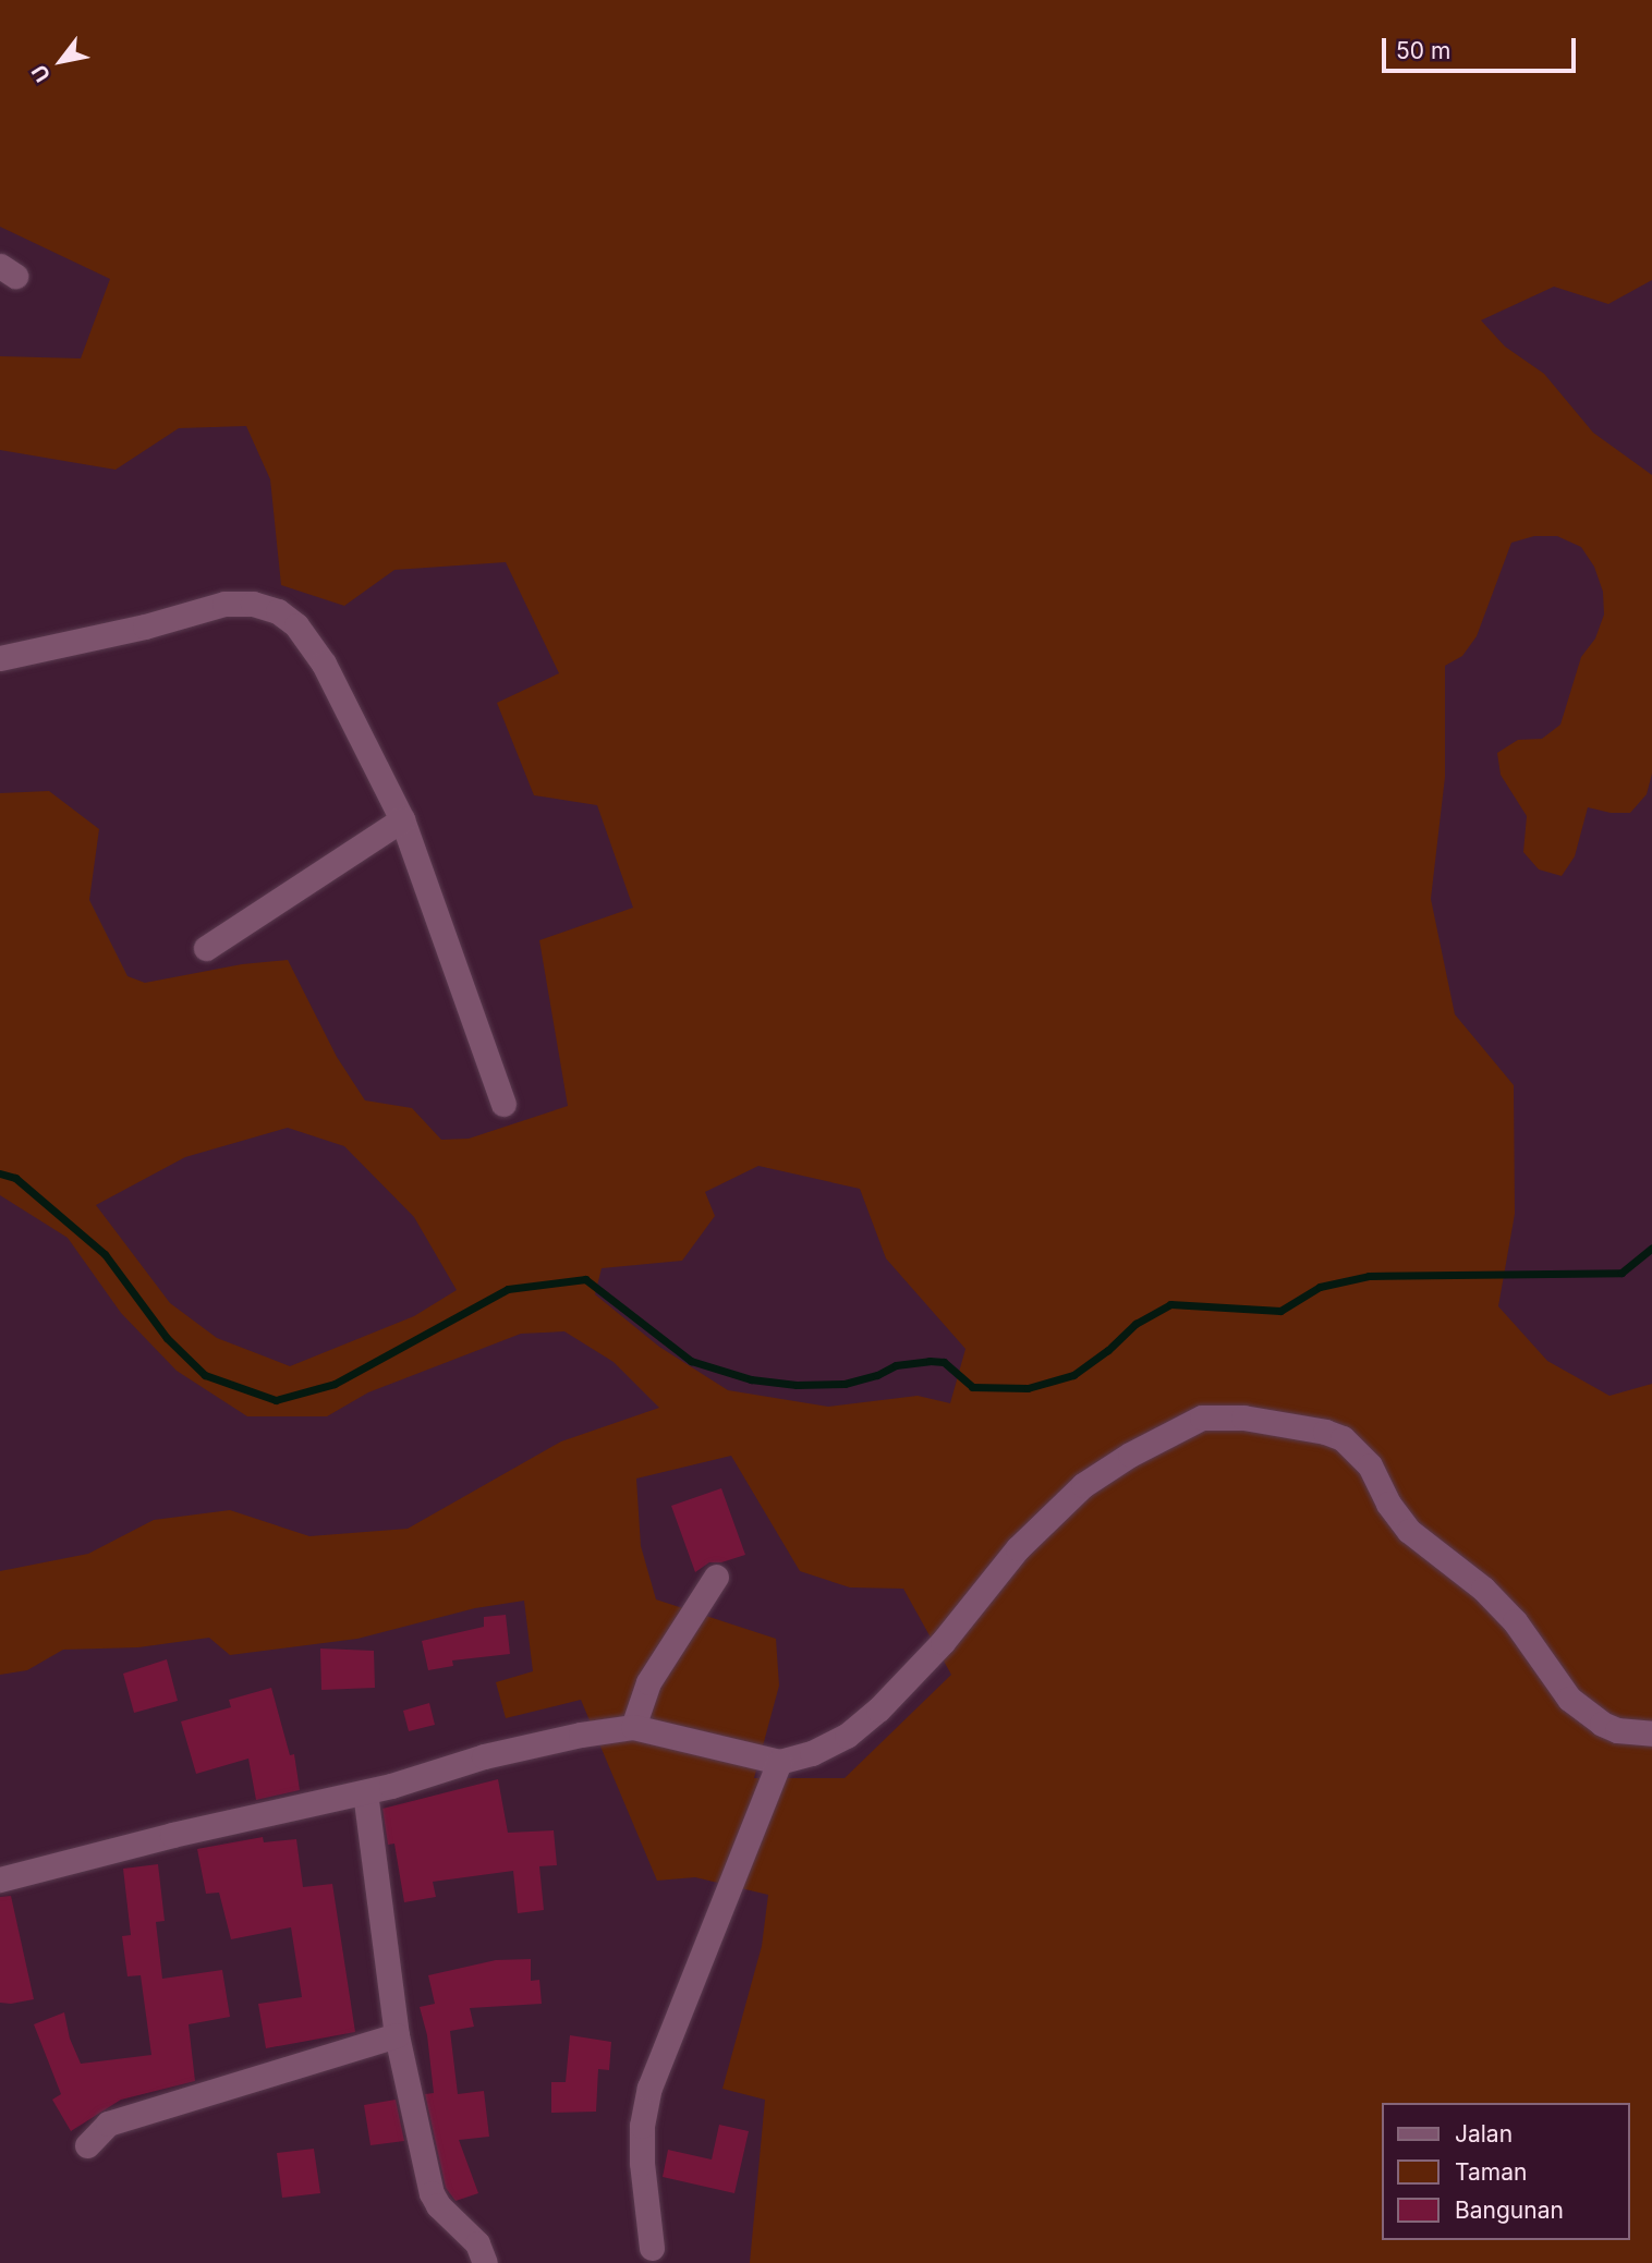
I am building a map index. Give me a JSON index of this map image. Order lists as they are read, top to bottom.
{
  "legend": ["Jalan", "Taman", "Bangunan"],
  "scale_bar": "50 m",
  "north": "bottom left"
}
